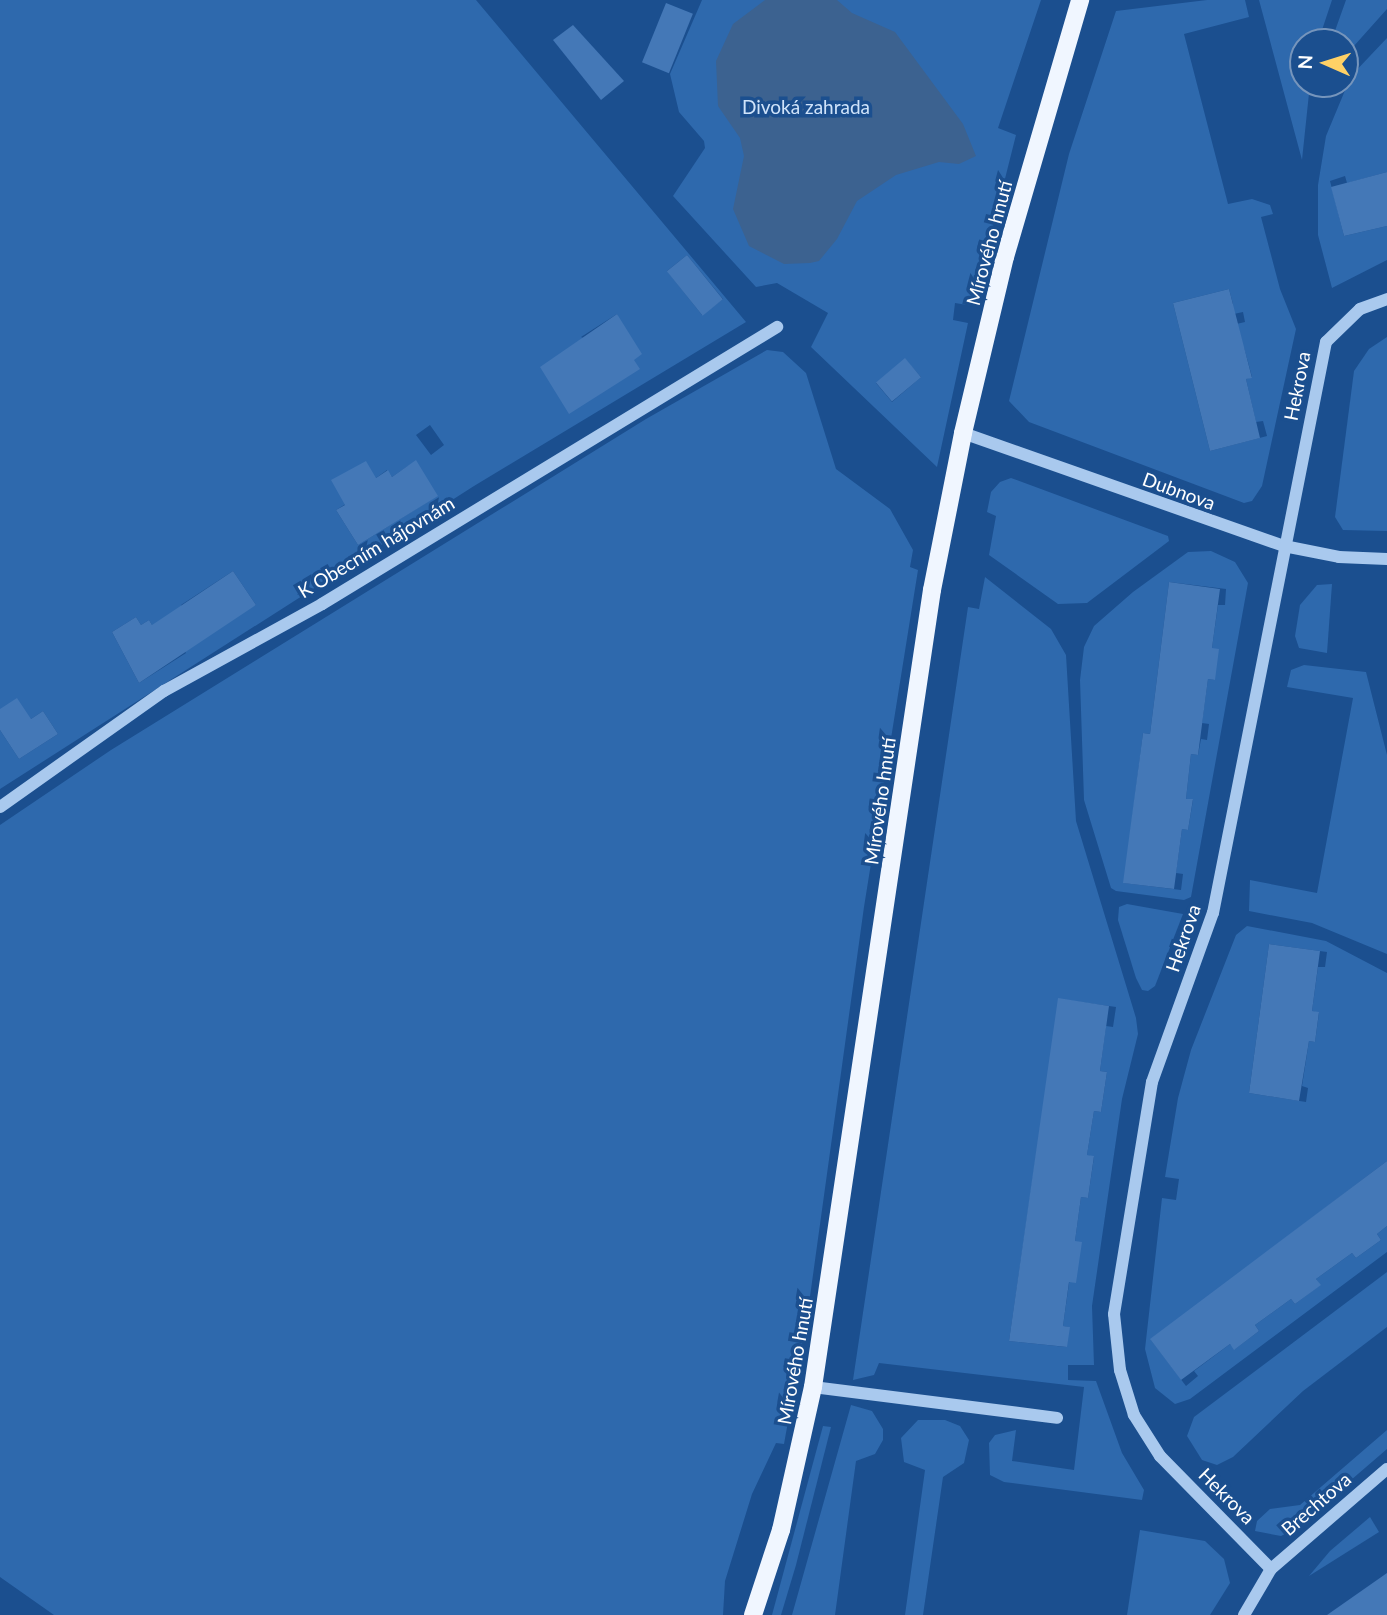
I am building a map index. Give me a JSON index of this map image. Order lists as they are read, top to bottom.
{
  "streets": {
    "main road": ["Mírového hnutí"],
    "street": [
      "Hekrova",
      "Dubnova",
      "K Obecním hájovnám",
      "Brechtova"
    ]
  },
  "crossings": [
    ["Mírového hnutí", "Dubnova"],
    ["Hekrova", "Dubnova"],
    ["Hekrova", "Brechtova"]
  ],
  "parks": ["Divoká zahrada"],
  "north": "left"
}
